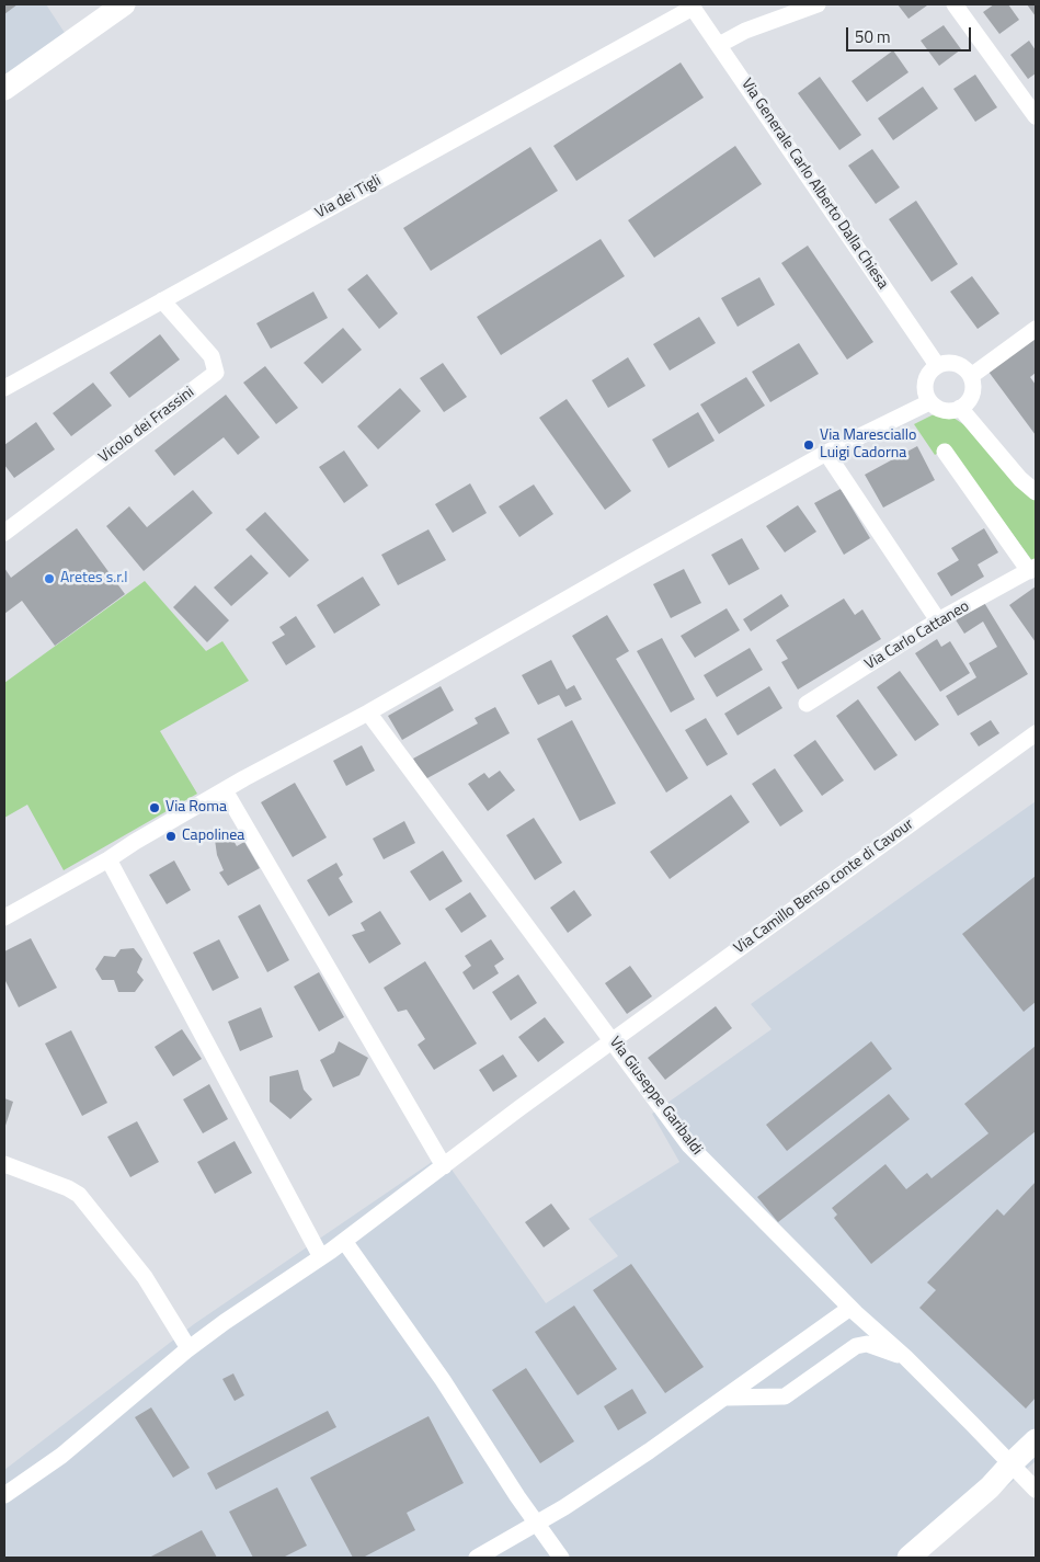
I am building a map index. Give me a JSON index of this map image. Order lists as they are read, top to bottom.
{
  "streets": {
    "street": [
      "Via Generale Carlo Alberto Dalla Chiesa",
      "Via dei Tigli",
      "Vicolo dei Frassini",
      "Via Carlo Cattaneo",
      "Via Camillo Benso conte di Cavour",
      "Via Giuseppe Garibaldi"
    ]
  },
  "crossings": [
    ["Via Generale Carlo Alberto Dalla Chiesa", "Via dei Tigli"],
    ["Via dei Tigli", "Vicolo dei Frassini"],
    ["Via Camillo Benso conte di Cavour", "Via Giuseppe Garibaldi"]
  ],
  "places": [
    "Via Maresciallo Luigi Cadorna",
    "Aretes s.r.l",
    "Via Roma",
    "Capolinea"
  ],
  "scale_bar": "50 m"
}
